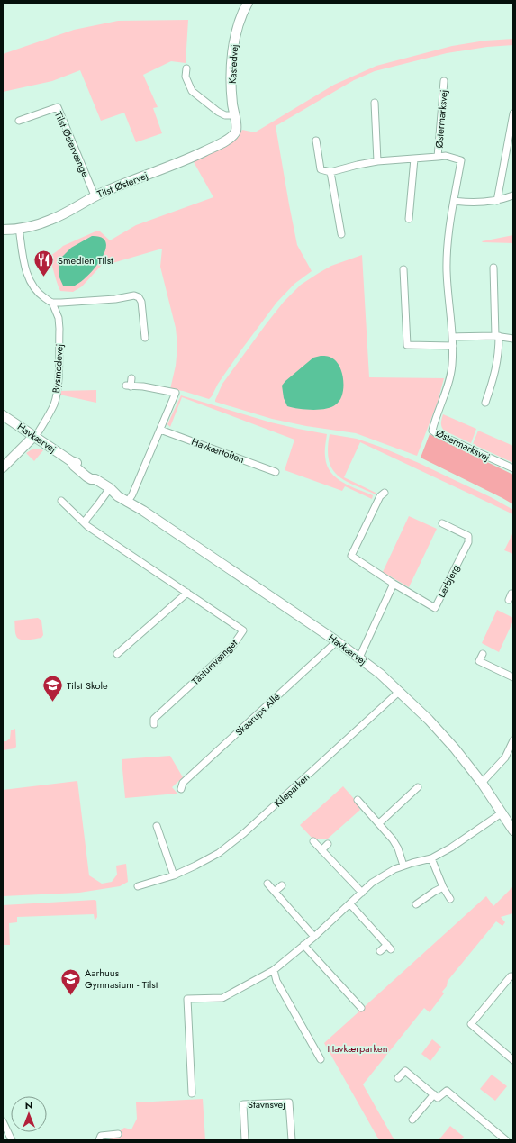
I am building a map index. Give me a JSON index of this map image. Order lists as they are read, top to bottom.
{
  "streets": {
    "street": [
      "Kastedvej",
      "Østermarksvej",
      "Tilst Østervænge",
      "Tilst Østervej",
      "Bysmedevej",
      "Havkærvej",
      "Havkærtoften",
      "Lerbjerg",
      "Tåstumvænget",
      "Skaarups Allé",
      "Kileparken",
      "Stavnsvej"
    ]
  },
  "crossings": [
    ["Kastedvej", "Tilst Østervej"],
    ["Tilst Østervænge", "Tilst Østervej"],
    ["Bysmedevej", "Havkærvej"],
    ["Havkærvej", "Skaarups Allé"],
    ["Havkærvej", "Kileparken"]
  ],
  "parks": ["Havkærparken"],
  "places": {
    "restaurant": ["Smedien Tilst"],
    "school or university": ["Tilst Skole", "Aarhuus Gymnasium - Tilst"]
  },
  "north": "top"
}
